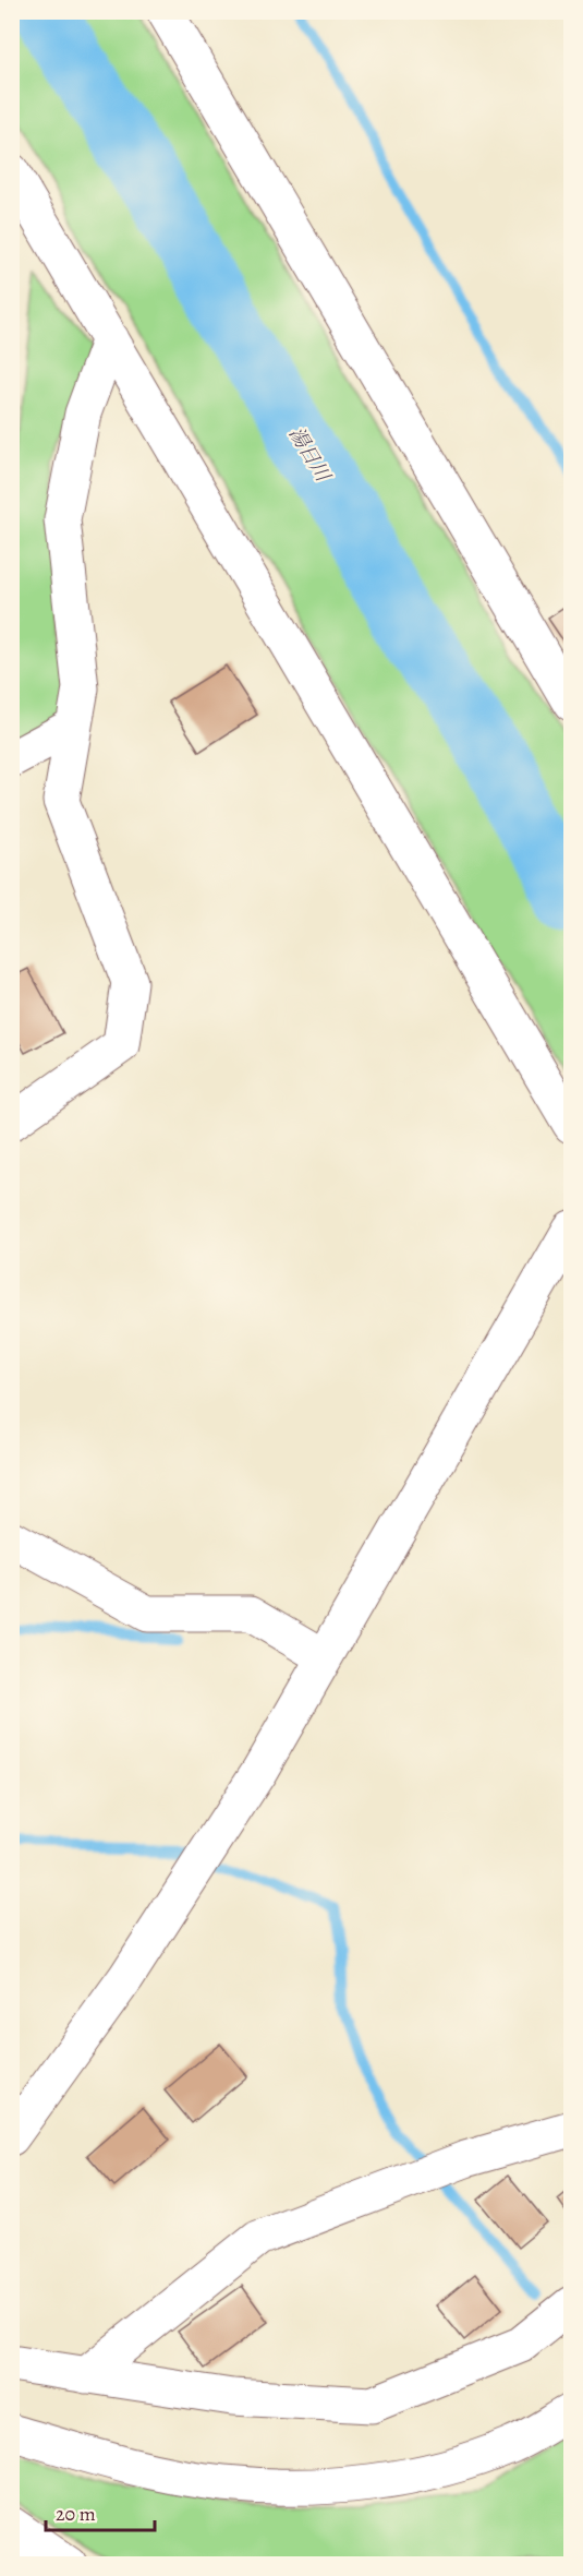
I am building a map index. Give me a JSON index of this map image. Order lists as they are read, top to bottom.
{
  "water": ["湯日川"],
  "scale_bar": "20 m"
}
